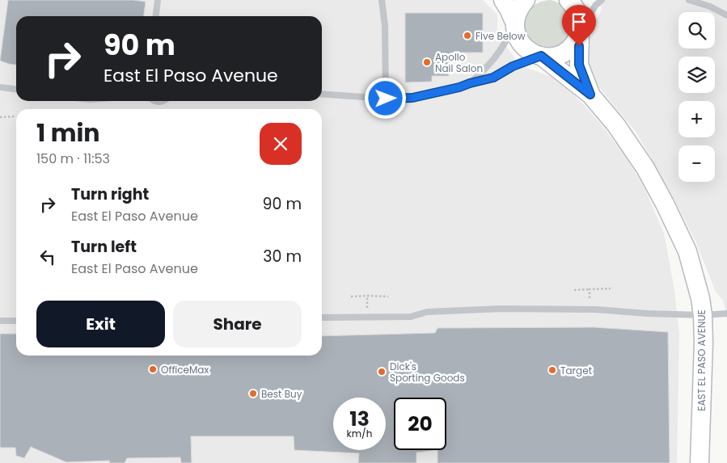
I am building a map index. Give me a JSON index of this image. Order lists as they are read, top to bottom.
{
  "streets": {
    "street": ["EAST EL PASO AVENUE"]
  },
  "places": [
    "Five Below",
    "Apollo Nail Salon",
    "OfficeMax",
    "Target",
    "Dick's Sporting Goods",
    "Best Buy"
  ],
  "page": {
    "map_buttons": ["+", "−"],
    "turn": ["90 m", "East El Paso Avenue"],
    "heading": ["1 min", "150 m · 11:53"],
    "list": [
      {
        "name": "Turn right",
        "note": "East El Paso Avenue",
        "value": "90 m"
      },
      {
        "name": "Turn left",
        "note": "East El Paso Avenue",
        "value": "30 m"
      }
    ],
    "buttons": ["Exit", "Share"],
    "speed": "13 km/h",
    "limit": "20"
  }
}
